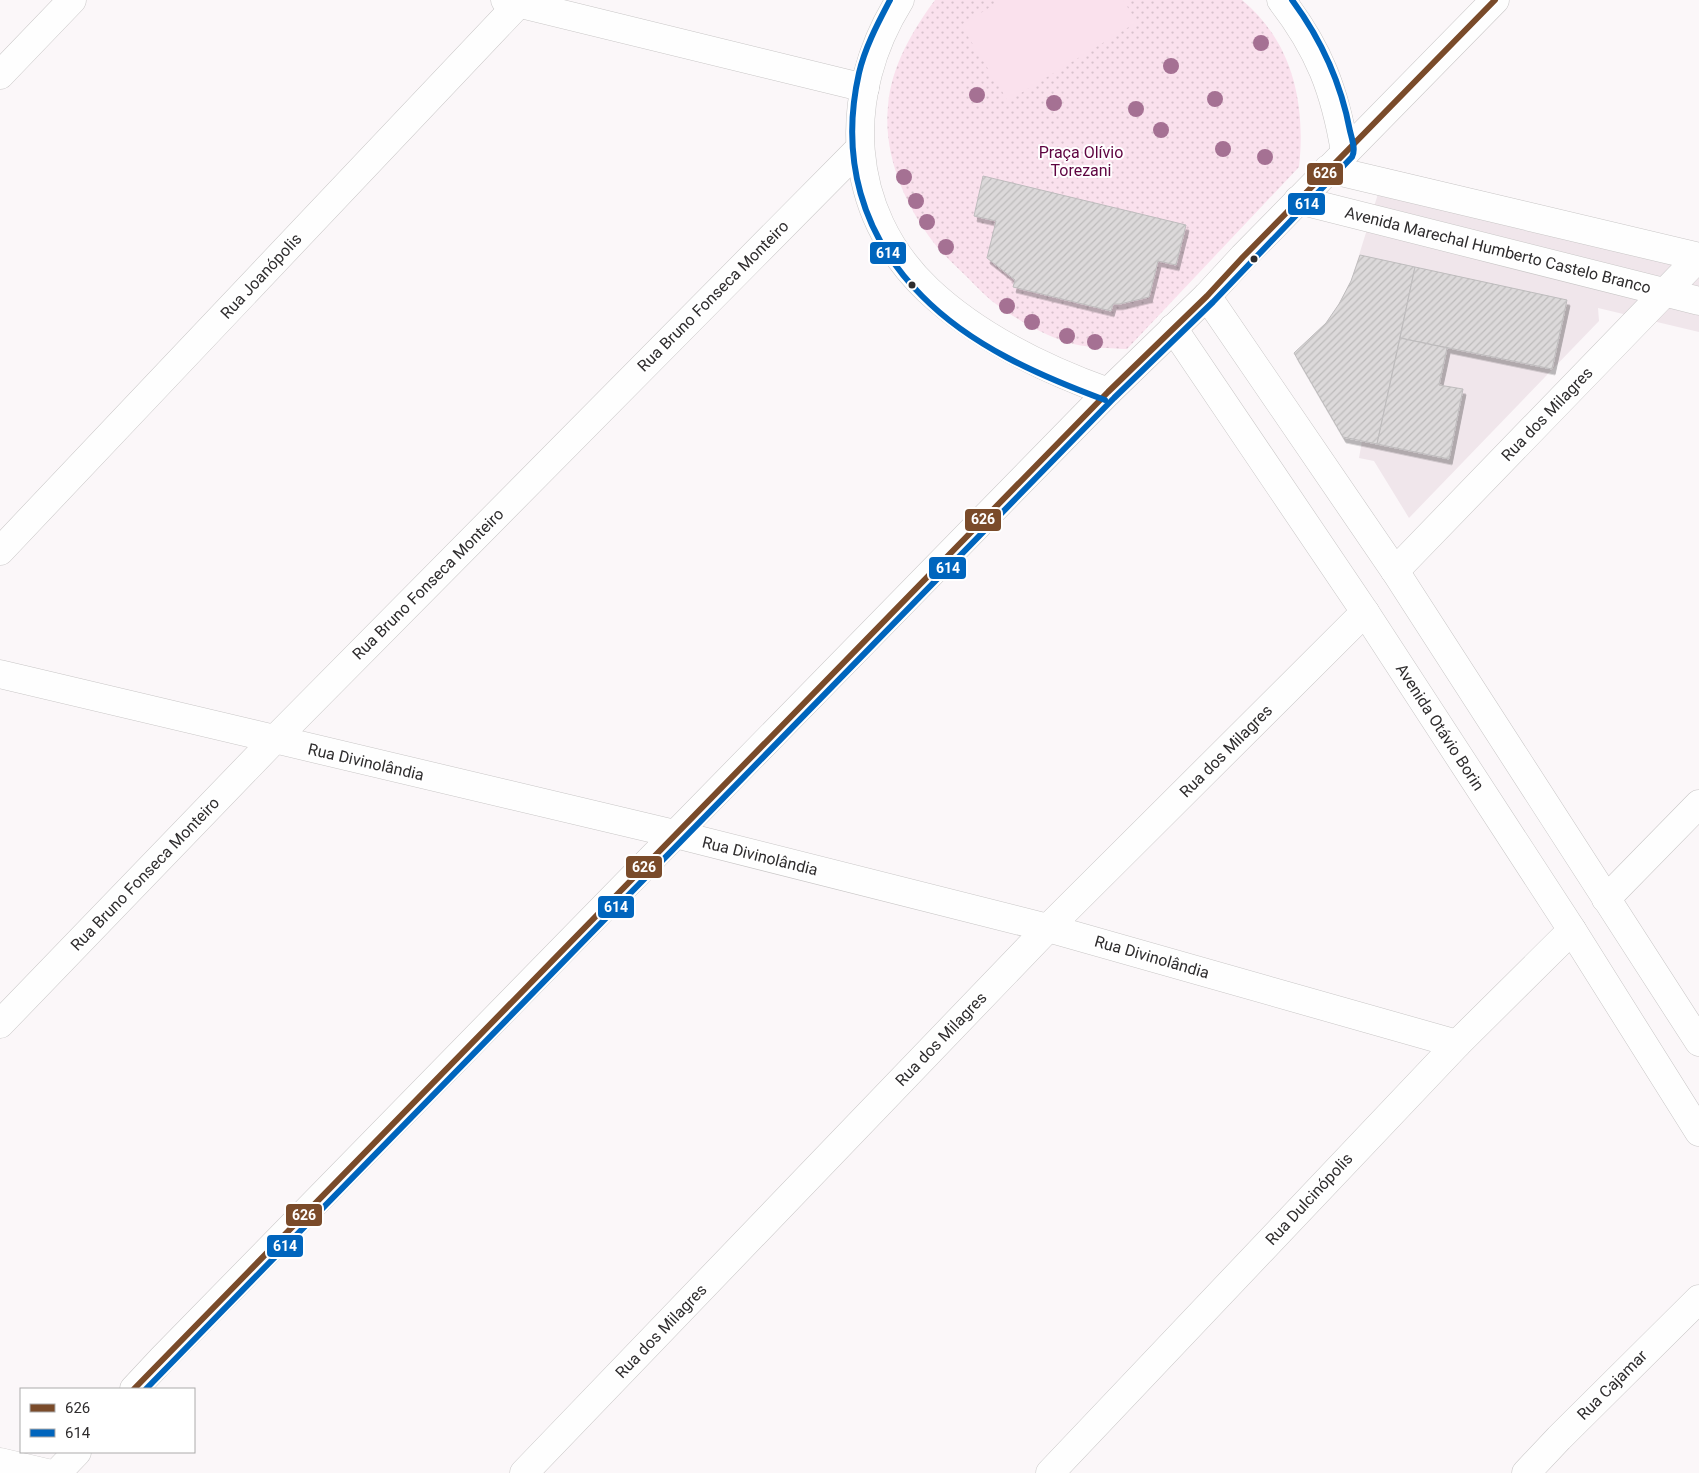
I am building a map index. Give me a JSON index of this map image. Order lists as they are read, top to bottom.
{
  "streets": {
    "street": [
      "Avenida Marechal Humberto Castelo Branco",
      "Rua Joanópolis",
      "Rua Bruno Fonseca Monteiro",
      "Rua dos Milagres",
      "Avenida Otávio Borin",
      "Rua Divinolândia",
      "Rua Dulcinópolis",
      "Rua Cajamar"
    ]
  },
  "crossings": [
    ["Avenida Marechal Humberto Castelo Branco", "Rua dos Milagres"],
    ["Rua Bruno Fonseca Monteiro", "Rua Divinolândia"],
    ["Rua dos Milagres", "Avenida Otávio Borin"],
    ["Rua dos Milagres", "Rua Divinolândia"],
    ["Avenida Otávio Borin", "Rua Dulcinópolis"],
    ["Rua Divinolândia", "Rua Dulcinópolis"]
  ],
  "parks": ["Praça Olívio Torezani"],
  "lines": ["transit line 626", "transit line 614"],
  "legend": ["626", "614"]
}
